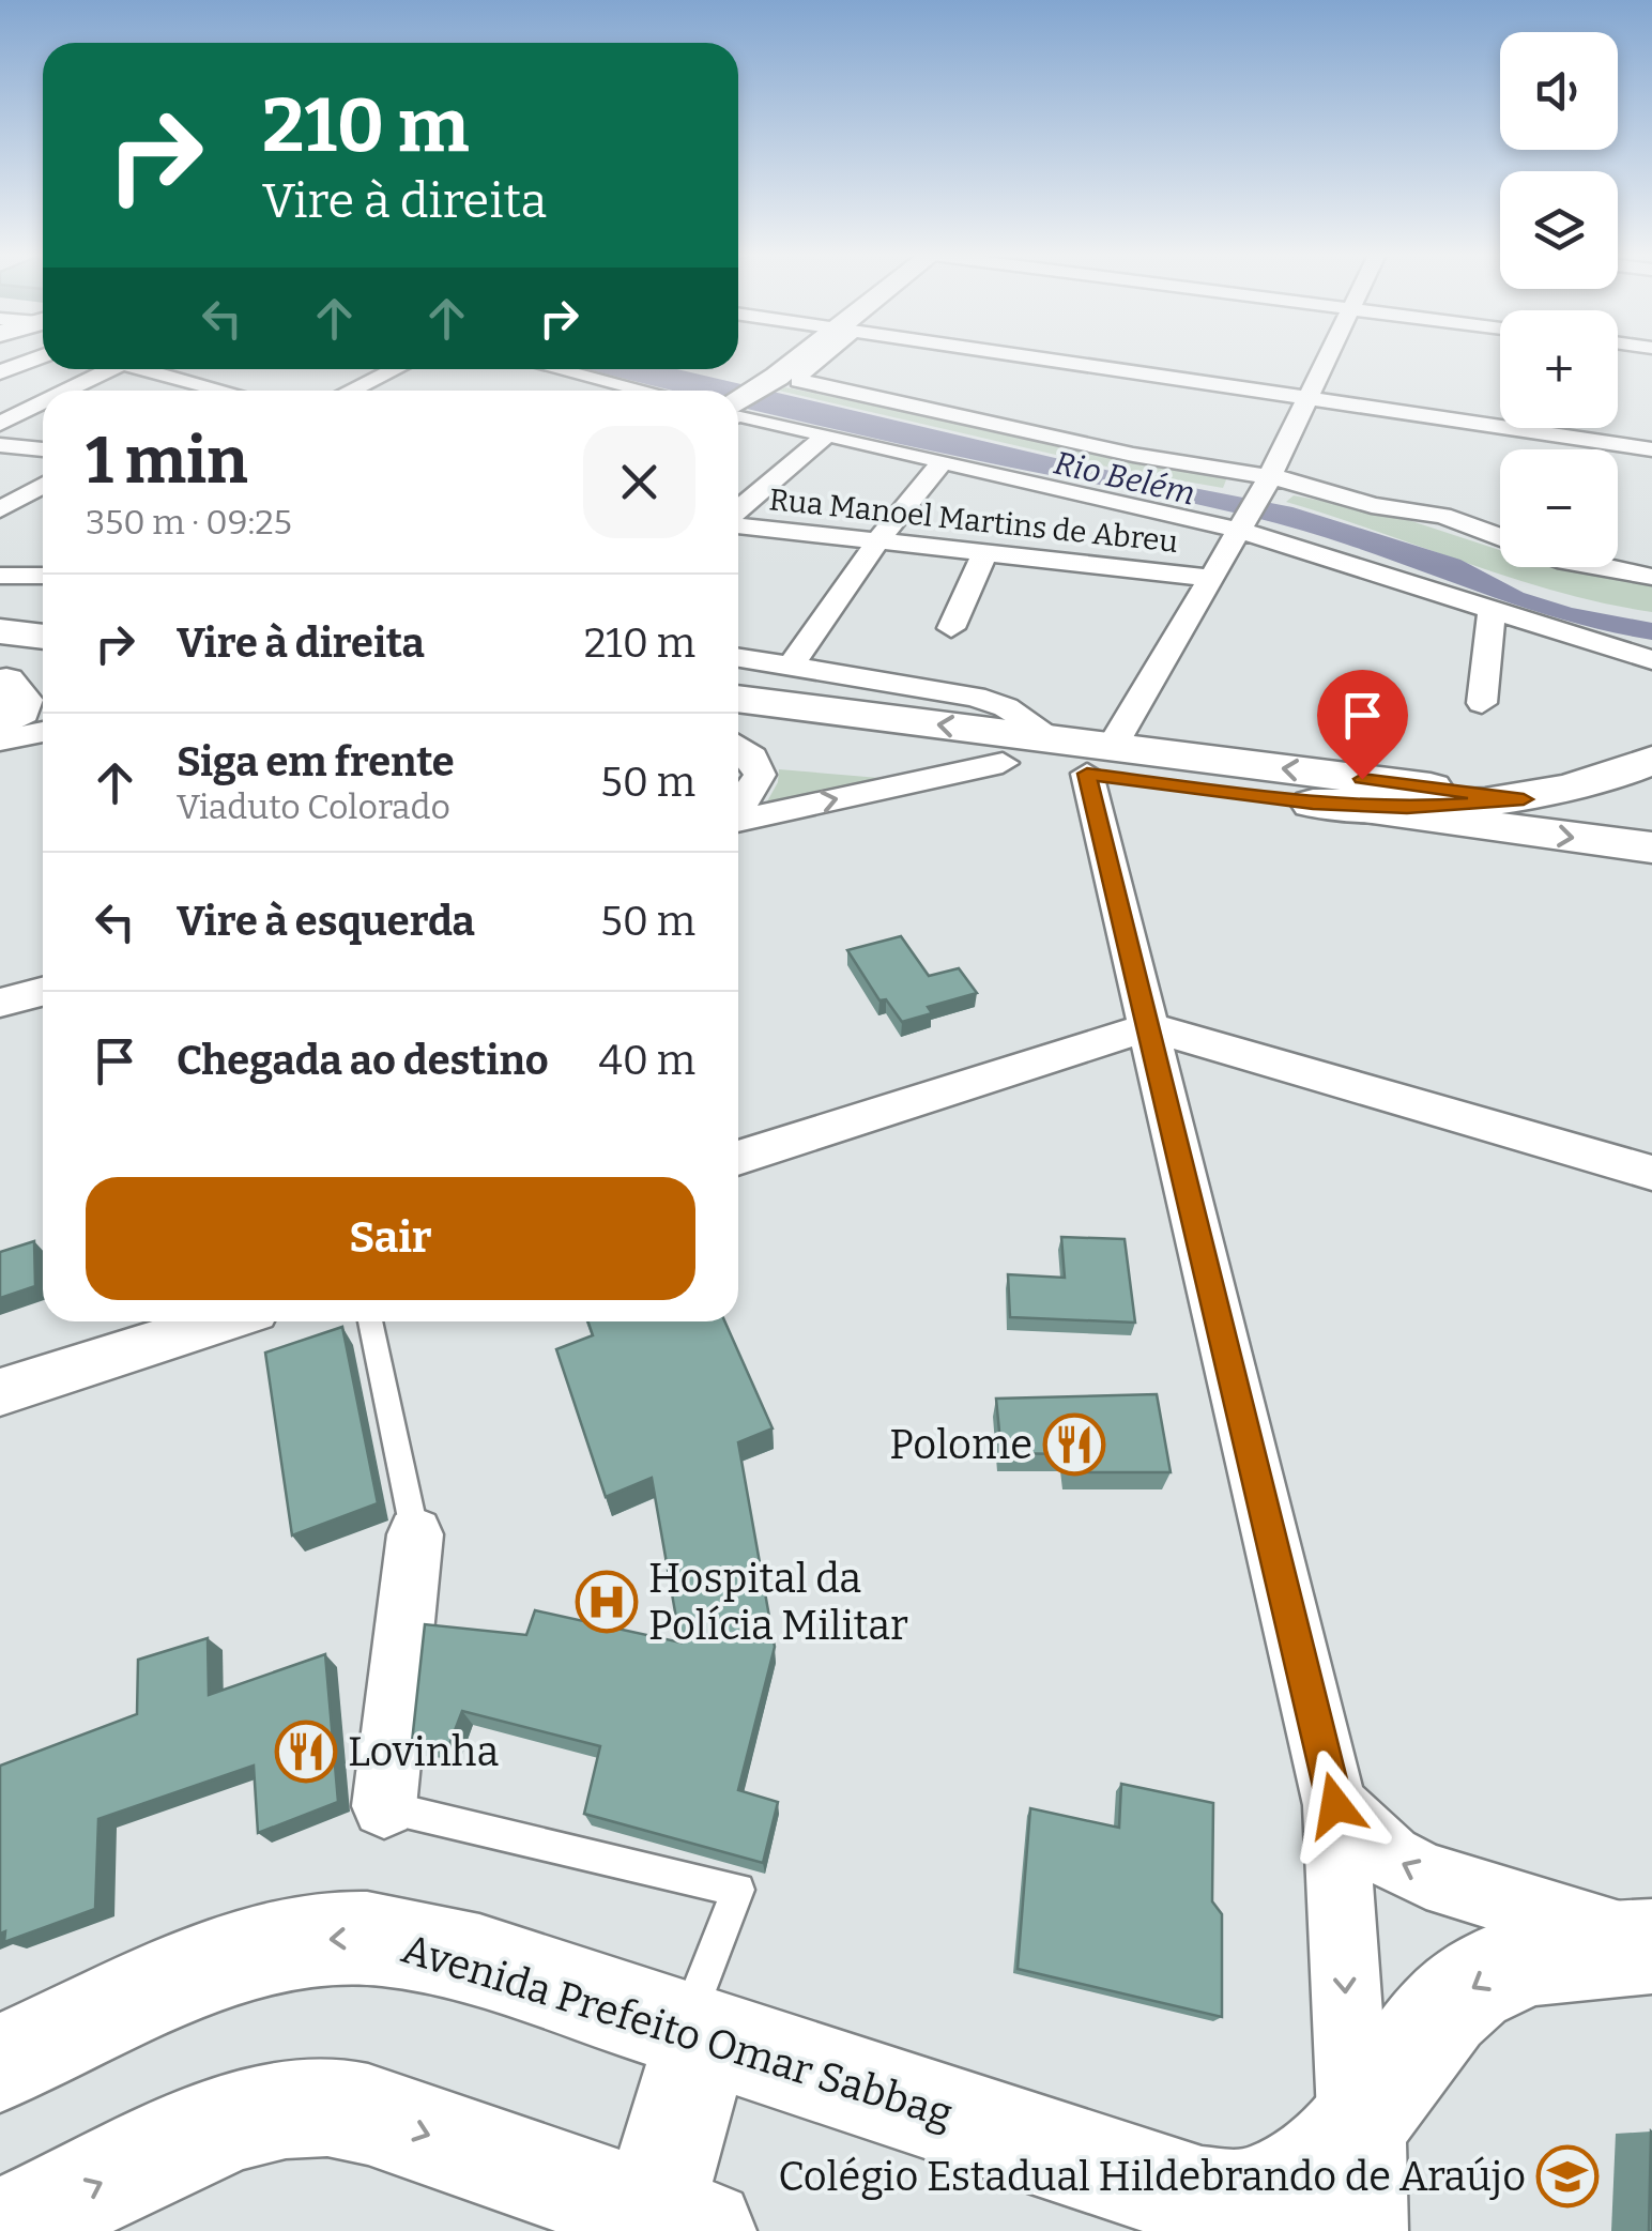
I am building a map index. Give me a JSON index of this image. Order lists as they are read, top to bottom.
{
  "streets": {
    "main road": ["Avenida Prefeito Omar Sabbag"],
    "street": ["Rua Manoel Martins de Abreu"]
  },
  "water": ["Rio Belém"],
  "places": {
    "restaurant": ["Polome", "Lovinha"],
    "hospital": ["Hospital da Polícia Militar"],
    "school or university": ["Colégio Estadual Hildebrando de Araújo"]
  },
  "page": {
    "map_buttons": ["+", "−"],
    "turn": ["210 m", "Vire à direita"],
    "heading": ["1 min", "350 m · 09:25"],
    "list": [
      {
        "name": "Vire à direita",
        "value": "210 m"
      },
      {
        "name": "Siga em frente",
        "note": "Viaduto Colorado",
        "value": "50 m"
      },
      {
        "name": "Vire à esquerda",
        "value": "50 m"
      },
      {
        "name": "Chegada ao destino",
        "value": "40 m"
      }
    ],
    "buttons": "Sair"
  }
}
